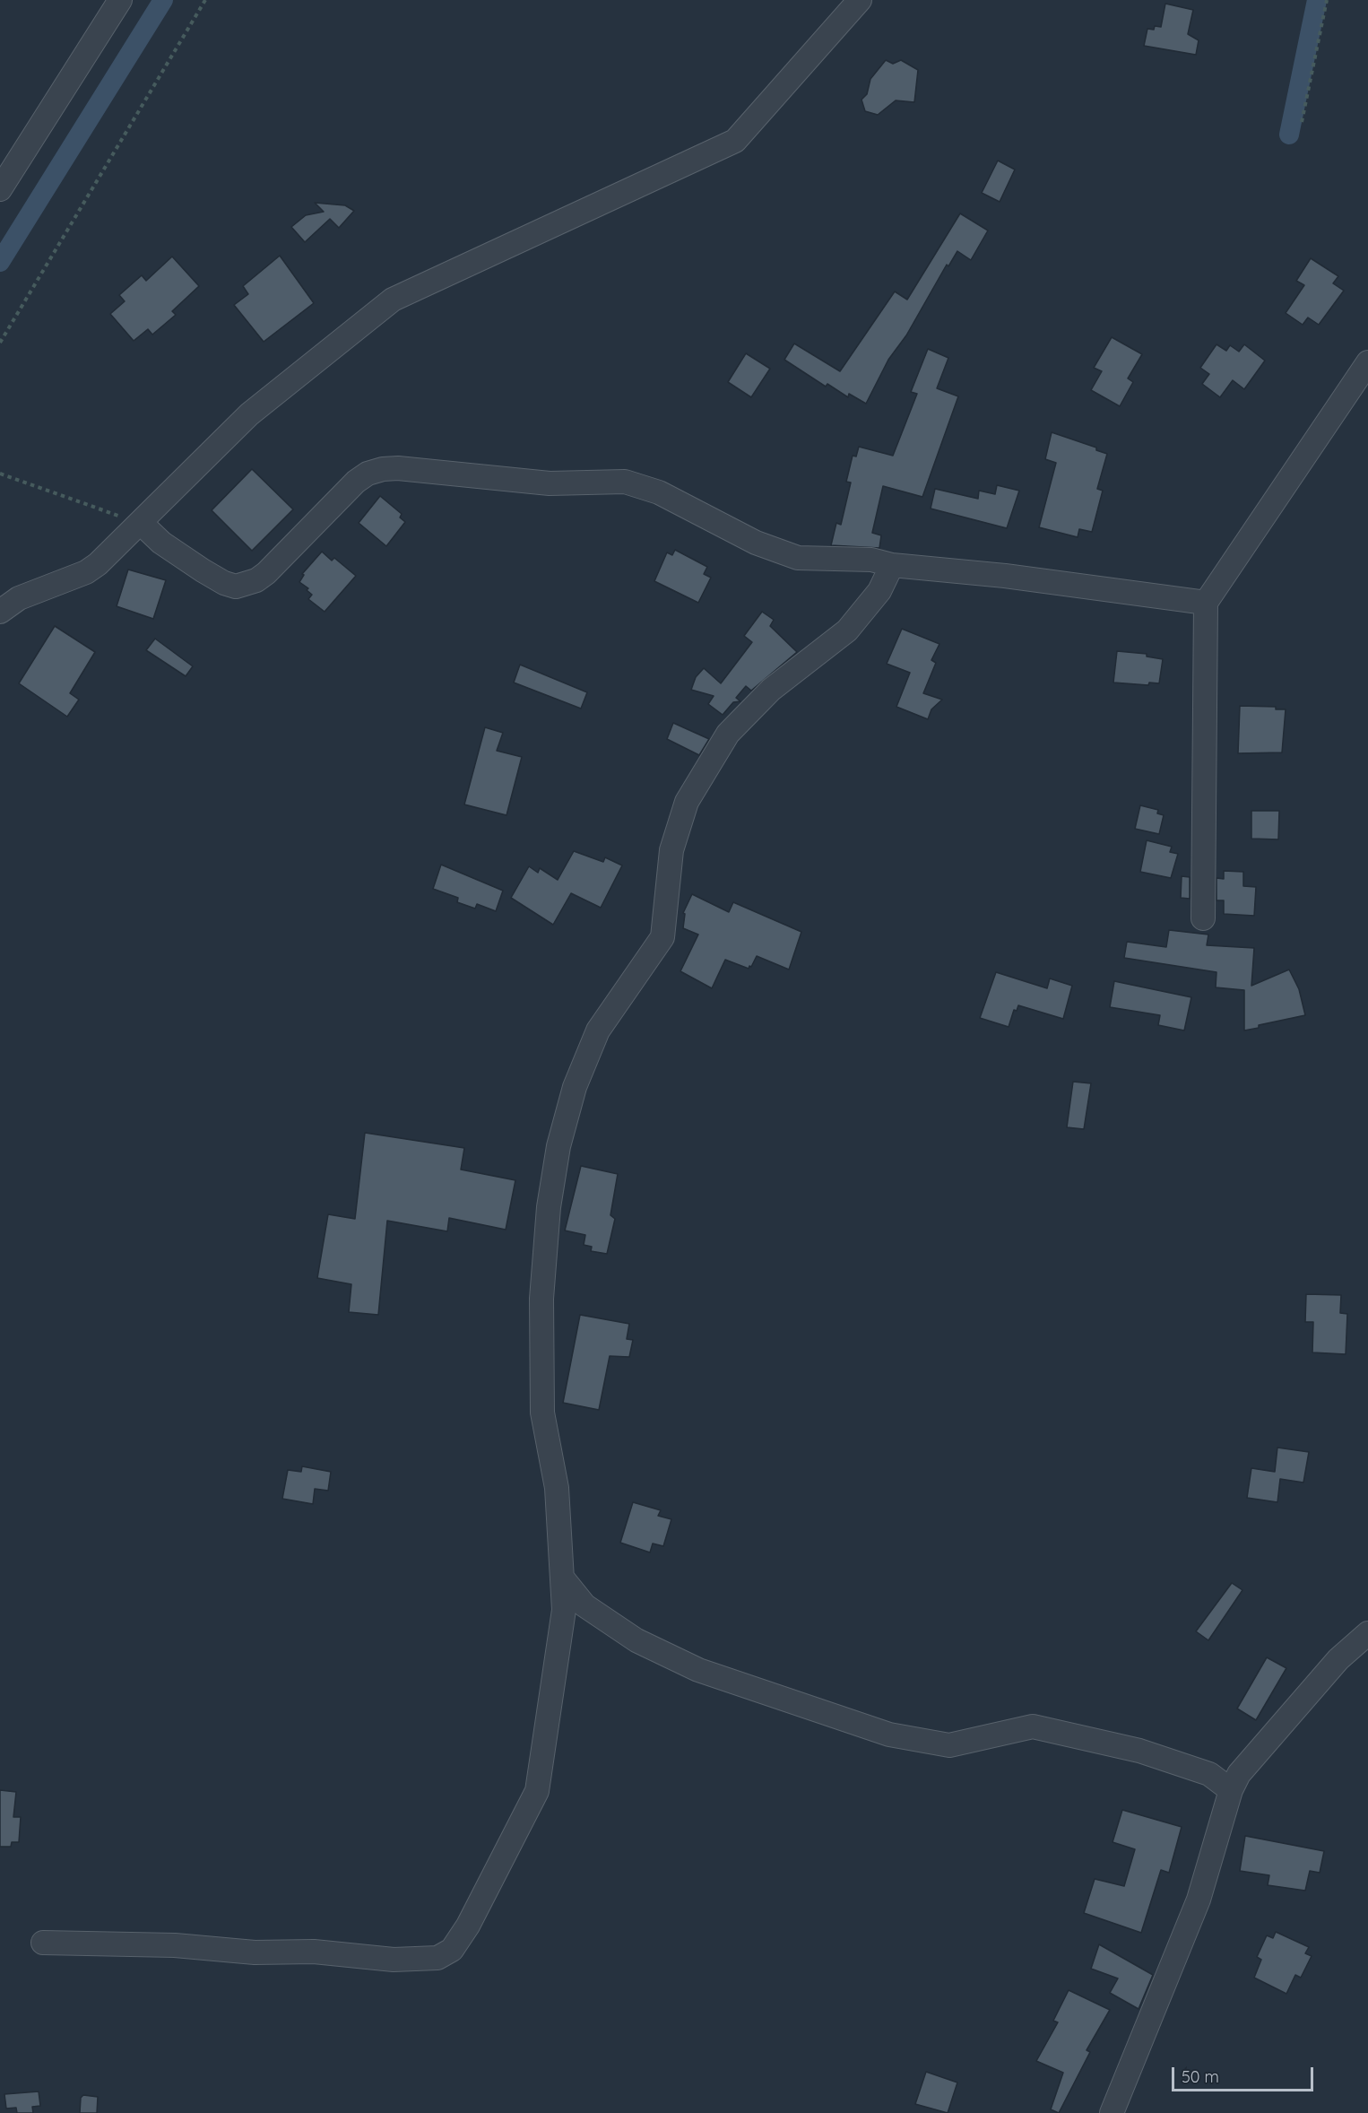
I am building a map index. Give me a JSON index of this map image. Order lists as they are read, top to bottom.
{
  "scale_bar": "50 m"
}
